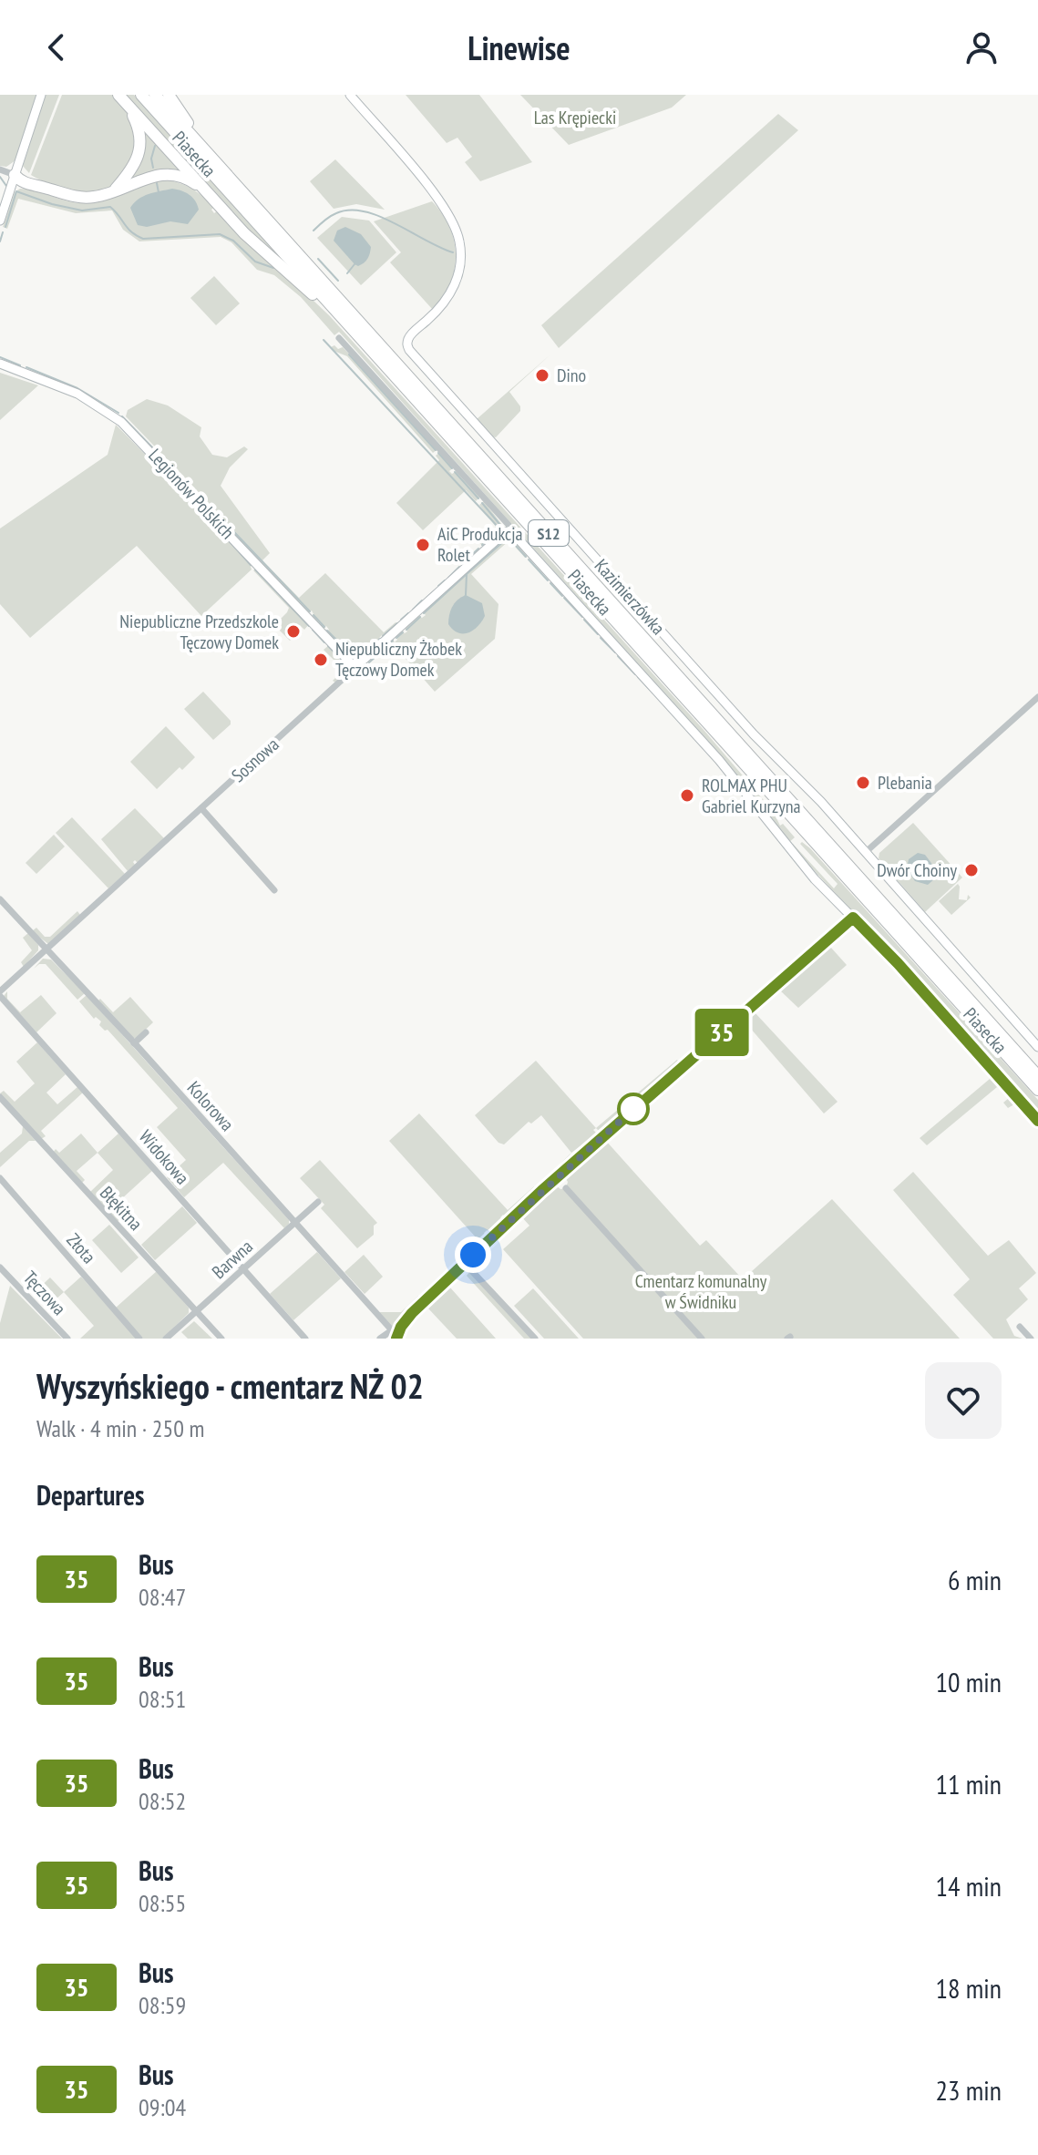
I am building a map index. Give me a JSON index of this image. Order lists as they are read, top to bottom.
{
  "streets": {
    "highway": ["Piasecka", "S12"],
    "street": [
      "Legionów Polskich",
      "Kazimierzówka",
      "Sosnowa",
      "Kolorowa",
      "Widokowa",
      "Błękitna",
      "Złota",
      "Barwna",
      "Tęczowa"
    ]
  },
  "crossings": [
    ["Legionów Polskich", "Sosnowa"],
    ["Sosnowa", "Kolorowa"],
    ["Sosnowa", "Widokowa"],
    ["Kolorowa", "Barwna"],
    ["Widokowa", "Barwna"],
    ["Błękitna", "Barwna"]
  ],
  "parks": ["Las Krępiecki", "Cmentarz komunalny w Świdniku"],
  "places": [
    "Dino",
    "AiC Produkcja Rolet",
    "Niepubliczne Przedszkole Tęczowy Domek",
    "Niepubliczny Żłobek Tęczowy Domek",
    "Plebania",
    "ROLMAX PHU Gabriel Kurzyna",
    "Dwór Choiny"
  ],
  "lines": ["bus line 35"],
  "page": {
    "header": "Linewise",
    "on_map": "35",
    "heading": [
      ["Wyszyńskiego - cmentarz NŻ 02", "Walk · 4 min · 250 m"],
      "Departures"
    ],
    "list": [
      {
        "mark": "35",
        "name": "Bus",
        "note": "08:47",
        "value": "6 min"
      },
      {
        "mark": "35",
        "name": "Bus",
        "note": "08:51",
        "value": "10 min"
      },
      {
        "mark": "35",
        "name": "Bus",
        "note": "08:52",
        "value": "11 min"
      },
      {
        "mark": "35",
        "name": "Bus",
        "note": "08:55",
        "value": "14 min"
      },
      {
        "mark": "35",
        "name": "Bus",
        "note": "08:59",
        "value": "18 min"
      },
      {
        "mark": "35",
        "name": "Bus",
        "note": "09:04",
        "value": "23 min"
      }
    ]
  }
}
